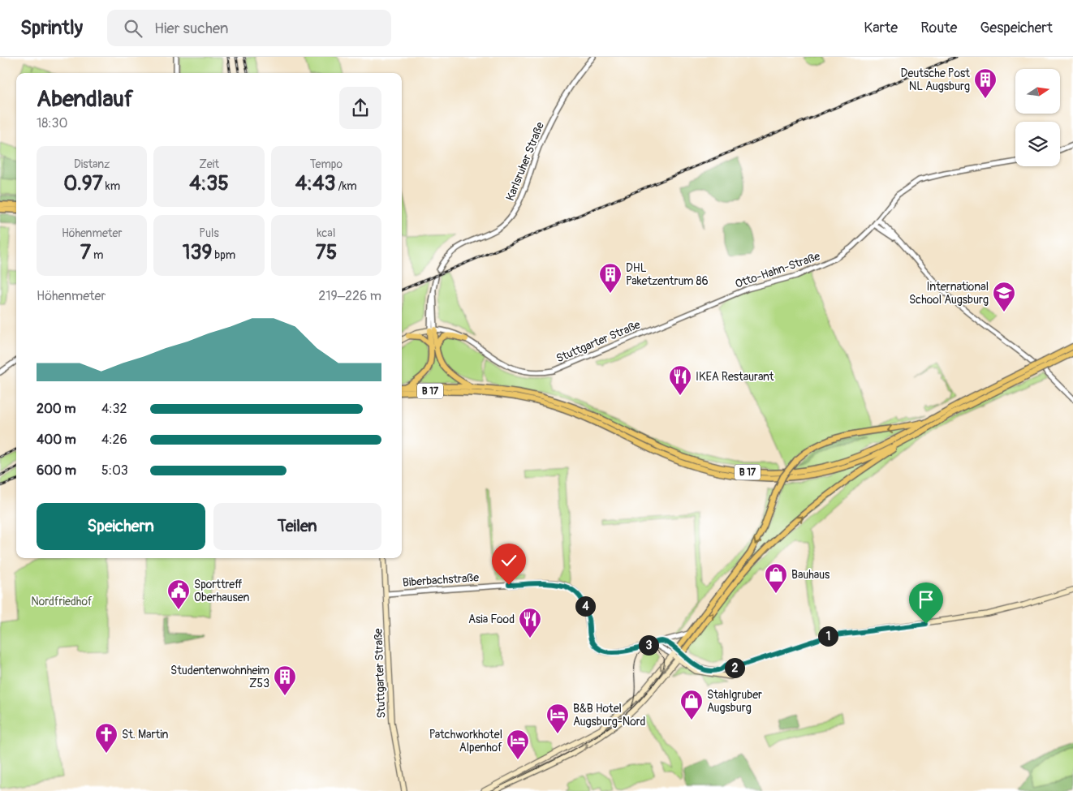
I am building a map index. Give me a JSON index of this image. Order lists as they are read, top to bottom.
{
  "streets": {
    "highway": ["B 17"],
    "main road": ["Stuttgarter Straße"],
    "street": ["Karlsruher Straße", "Otto-Hahn-Straße", "Biberbachstraße"]
  },
  "crossings": [
    ["Otto-Hahn-Straße", "Stuttgarter Straße"],
    ["Stuttgarter Straße", "Biberbachstraße"]
  ],
  "parks": ["Nordfriedhof"],
  "places": {
    "building": ["Deutsche Post NL Augsburg", "DHL Paketzentrum 86", "Studentenwohnheim Z53"],
    "school or university": ["International School Augsburg"],
    "restaurant": ["IKEA Restaurant", "Asia Food"],
    "shop": ["Bauhaus", "Stahlgruber Augsburg"],
    "public building": ["Sporttreff Oberhausen"],
    "hotel": ["B&B Hotel Augsburg-Nord", "Patchworkhotel Alpenhof"],
    "church": ["St. Martin"]
  },
  "north": "right",
  "page": {
    "header": "Sprintly",
    "search": "Hier suchen",
    "nav": ["Karte", "Route", "Gespeichert"],
    "heading": ["Abendlauf", "18:30"],
    "stats": [
      ["Distanz", "0.97 km"],
      ["Zeit", "4:35"],
      ["Tempo", "4:43 /km"],
      ["Höhenmeter", "7 m"],
      ["Puls", "139 bpm"],
      ["kcal", "75"]
    ],
    "chart": ["Höhenmeter", "219–226 m"],
    "list": [
      {
        "name": "200 m",
        "note": "4:32"
      },
      {
        "name": "400 m",
        "note": "4:26"
      },
      {
        "name": "600 m",
        "note": "5:03"
      }
    ],
    "buttons": ["Speichern", "Teilen"],
    "pins": [
      "4",
      "1",
      "3",
      "2"
    ]
  }
}
